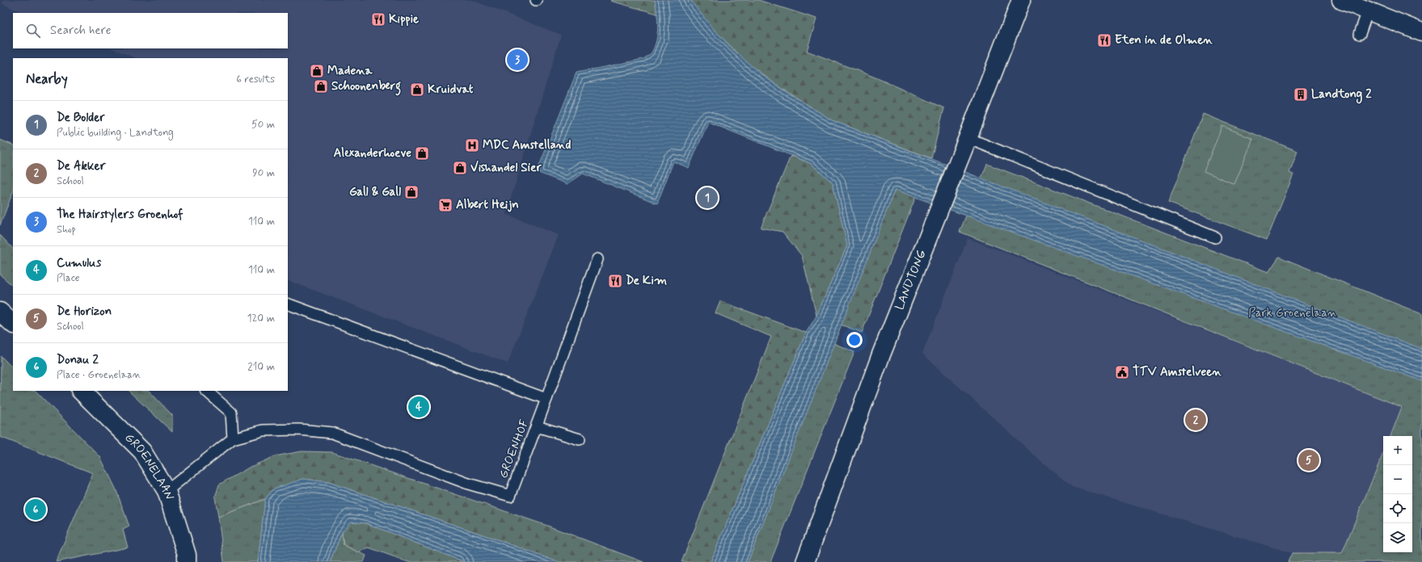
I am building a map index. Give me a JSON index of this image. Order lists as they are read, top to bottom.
{
  "streets": {
    "street": ["LANDTONG", "GROENELAAN"],
    "lane": ["GROENHOF"]
  },
  "crossings": [
    ["GROENHOF", "GROENELAAN"]
  ],
  "parks": ["Park Groenelaan"],
  "places": {
    "restaurant": ["Kippie", "Eten in de Olmen", "De Kim"],
    "shop": [
      "Madena",
      "Schoonenberg",
      "Kruidvat",
      "Alexanderhoeve",
      "Vishandel Sier",
      "Gall & Gall"
    ],
    "building": ["Landtong 2"],
    "hospital": ["MDC Amstelland"],
    "supermarket": ["Albert Heijn"],
    "public building": ["TTV Amstelveen"]
  },
  "page": {
    "search": "Search here",
    "pins": [
      "3",
      "1",
      "4",
      "2",
      "5",
      "6"
    ],
    "heading": ["Nearby", "6 results"],
    "list": [
      {
        "mark": "1",
        "name": "De Bolder",
        "note": "Public building · Landtong",
        "value": "50 m"
      },
      {
        "mark": "2",
        "name": "De Akker",
        "note": "School",
        "value": "90 m"
      },
      {
        "mark": "3",
        "name": "The Hairstylers Groenhof",
        "note": "Shop",
        "value": "110 m"
      },
      {
        "mark": "4",
        "name": "Cumulus",
        "note": "Place",
        "value": "110 m"
      },
      {
        "mark": "5",
        "name": "De Horizon",
        "note": "School",
        "value": "120 m"
      },
      {
        "mark": "6",
        "name": "Donau 2",
        "note": "Place · Groenelaan",
        "value": "210 m"
      }
    ],
    "map_buttons": ["+", "−"]
  }
}
